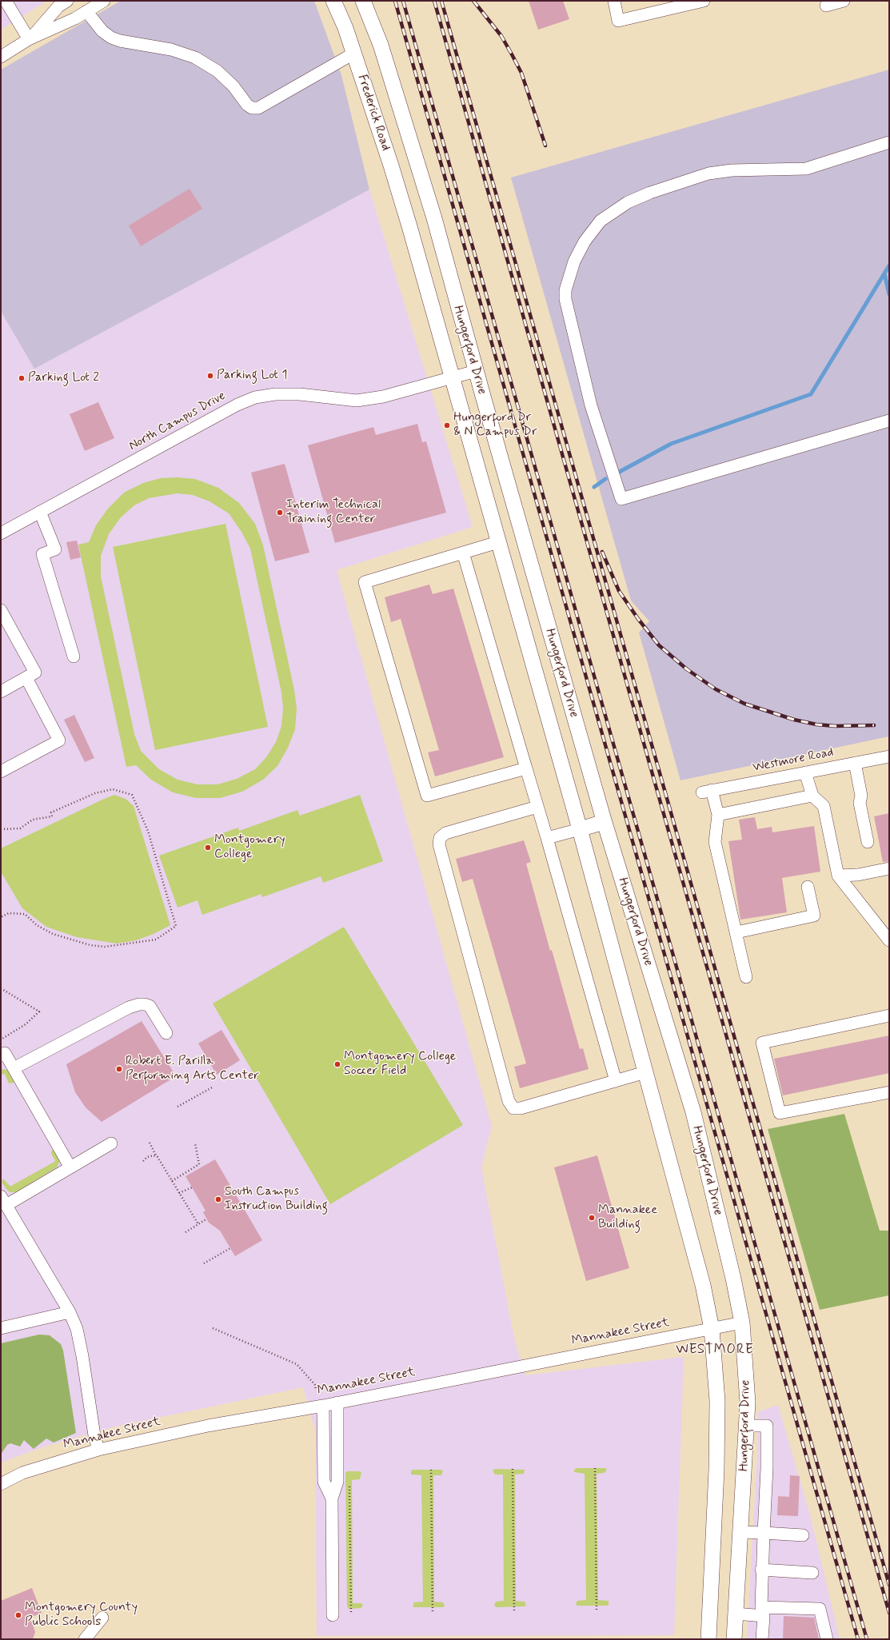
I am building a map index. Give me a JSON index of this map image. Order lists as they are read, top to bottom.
{
  "streets": {
    "main road": ["Frederick Road", "Hungerford Drive"],
    "street": ["North Campus Drive", "Westmore Road", "Mannakee Street"]
  },
  "crossings": [
    ["Frederick Road", "Hungerford Drive"],
    ["Hungerford Drive", "North Campus Drive"],
    ["Hungerford Drive", "Mannakee Street"]
  ],
  "districts": ["WESTMORE"],
  "places": [
    "Parking Lot 1",
    "Parking Lot 2",
    "Hungerford Dr & N Campus Dr",
    "Interim Technical Training Center",
    "Montgomery College",
    "Montgomery College Soccer Field",
    "Robert E. Parilla Performing Arts Center",
    "South Campus Instruction Building",
    "Mannakee Building",
    "Montgomery County Public Schools"
  ]
}
